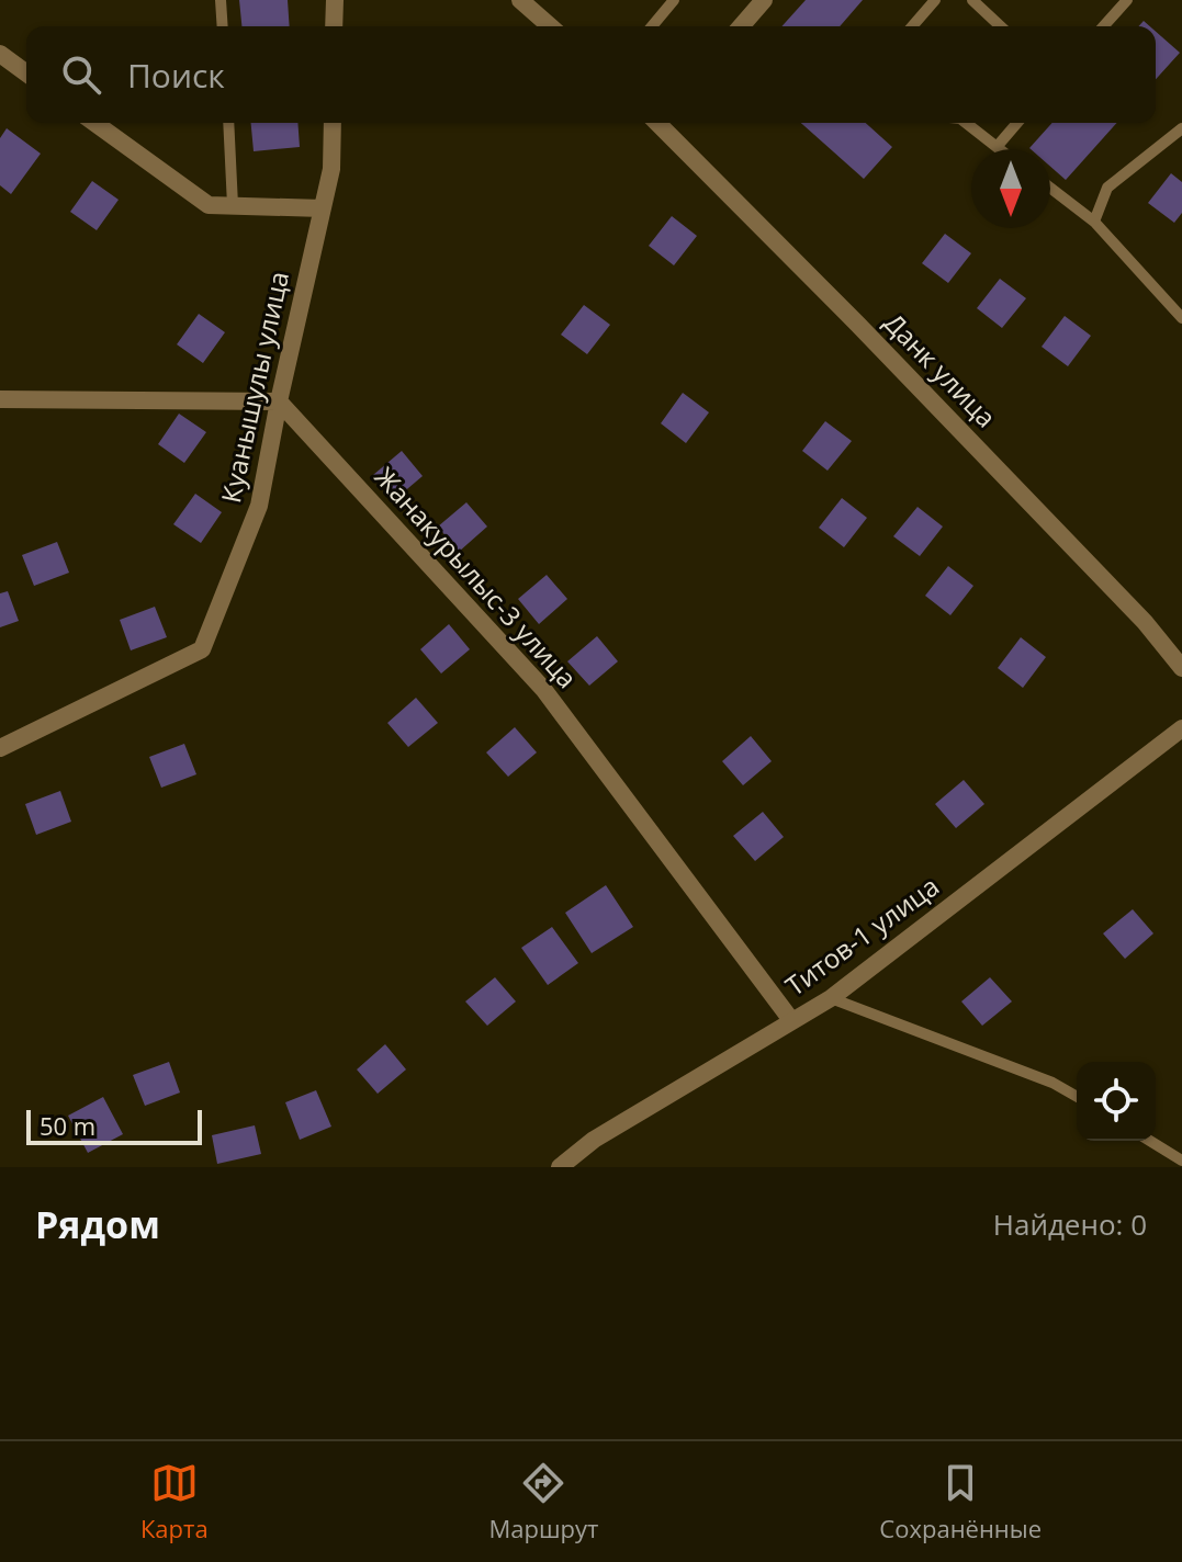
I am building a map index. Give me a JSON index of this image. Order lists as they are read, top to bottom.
{
  "streets": {
    "street": [
      "Данк улица",
      "Куанышулы улица",
      "Жанакурылыс-3 улица",
      "Титов-1 улица"
    ]
  },
  "crossings": [
    ["Куанышулы улица", "Жанакурылыс-3 улица"],
    ["Жанакурылыс-3 улица", "Титов-1 улица"]
  ],
  "scale_bar": "50 m",
  "north": "bottom",
  "page": {
    "search": "Поиск",
    "scale": "50 m",
    "heading": ["Рядом", "Найдено: 0"],
    "nav": ["Карта", "Маршрут", "Сохранённые"]
  }
}
